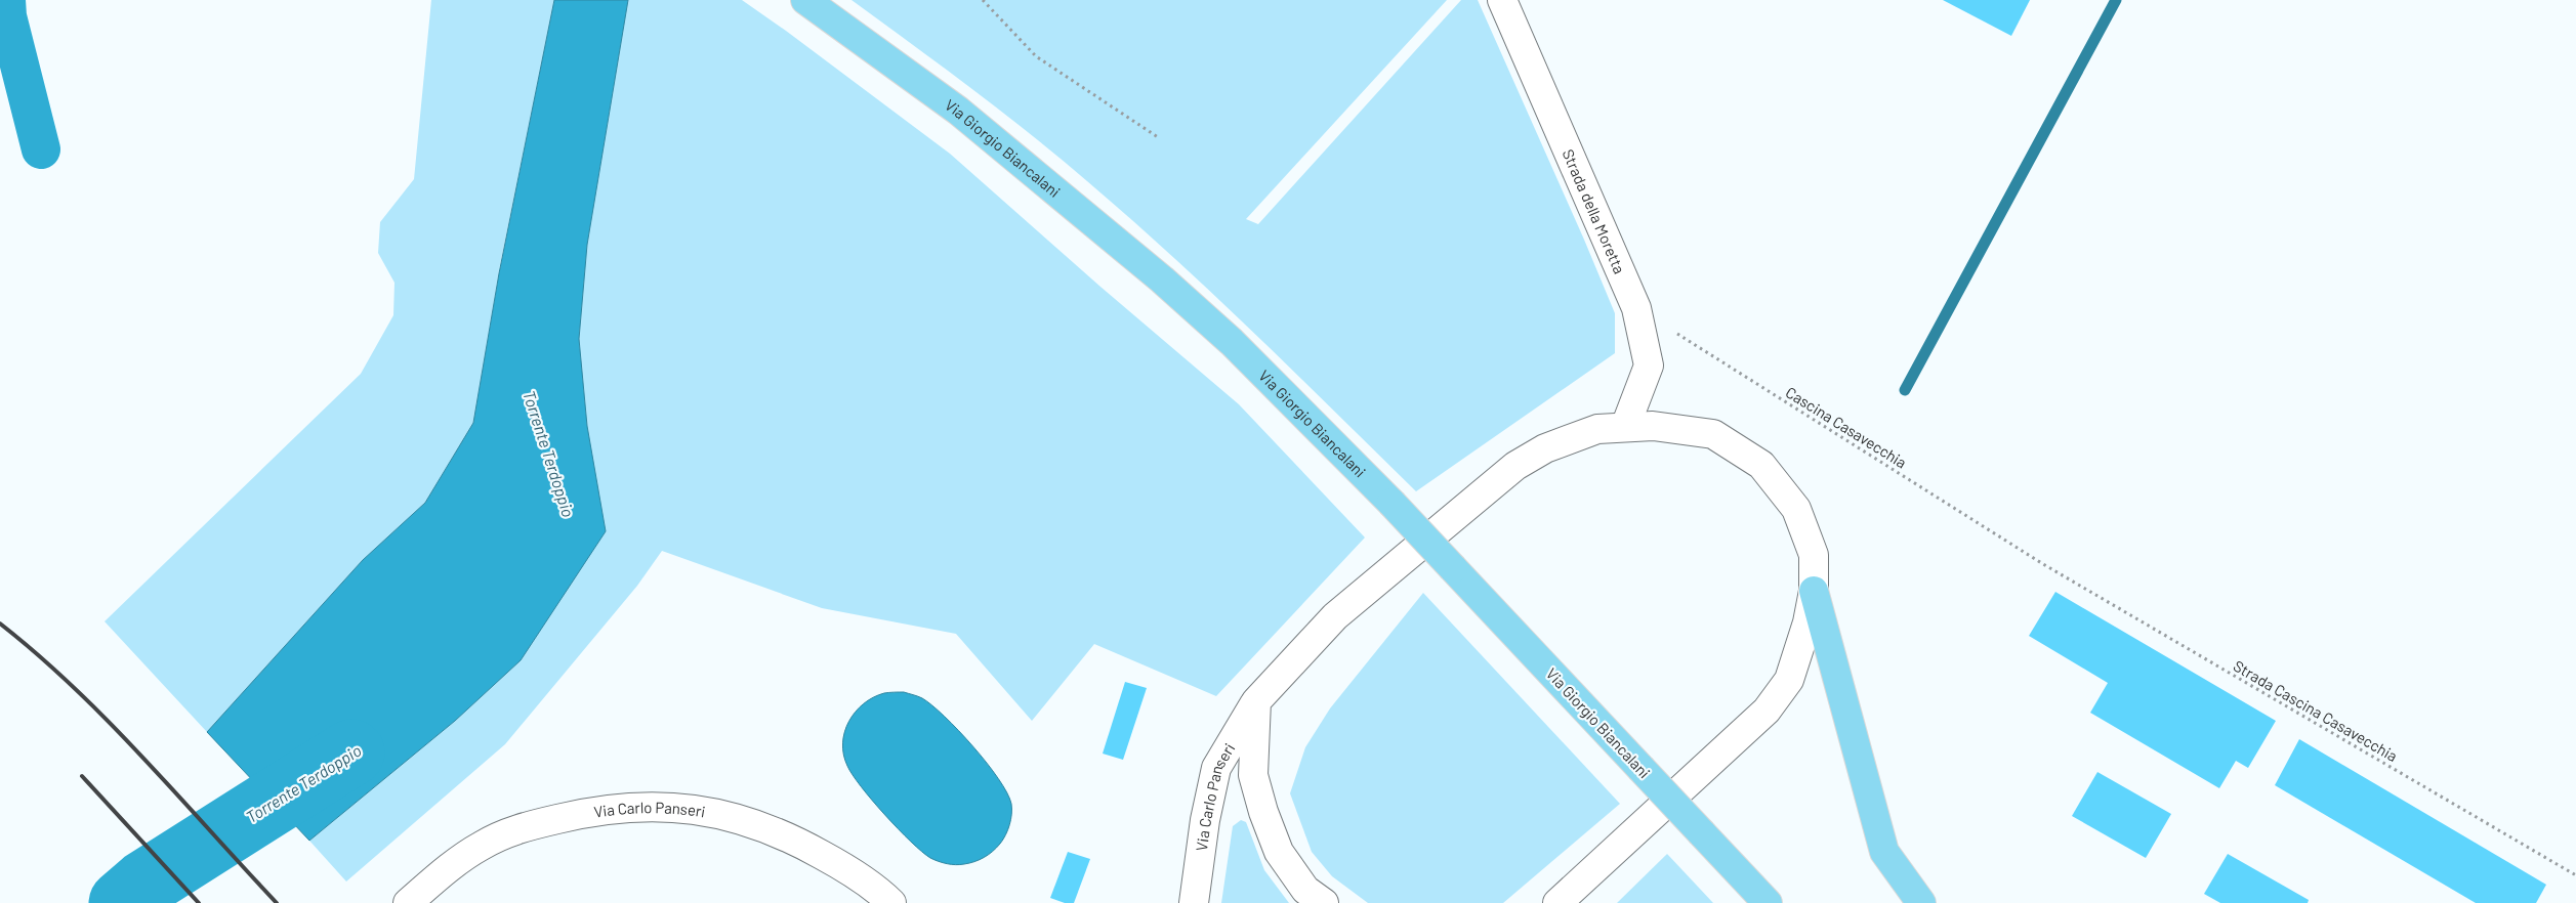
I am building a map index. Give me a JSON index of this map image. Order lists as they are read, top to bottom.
{
  "streets": {
    "main road": ["Via Giorgio Biancalani"],
    "street": ["Strada della Moretta", "Via Carlo Panseri"],
    "path": ["Cascina Casavecchia", "Strada Cascina Casavecchia"]
  },
  "crossings": [
    ["Strada della Moretta", "Cascina Casavecchia"],
    ["Strada della Moretta", "Via Carlo Panseri"],
    ["Cascina Casavecchia", "Strada Cascina Casavecchia"]
  ],
  "water": ["Torrente Terdoppio"]
}
